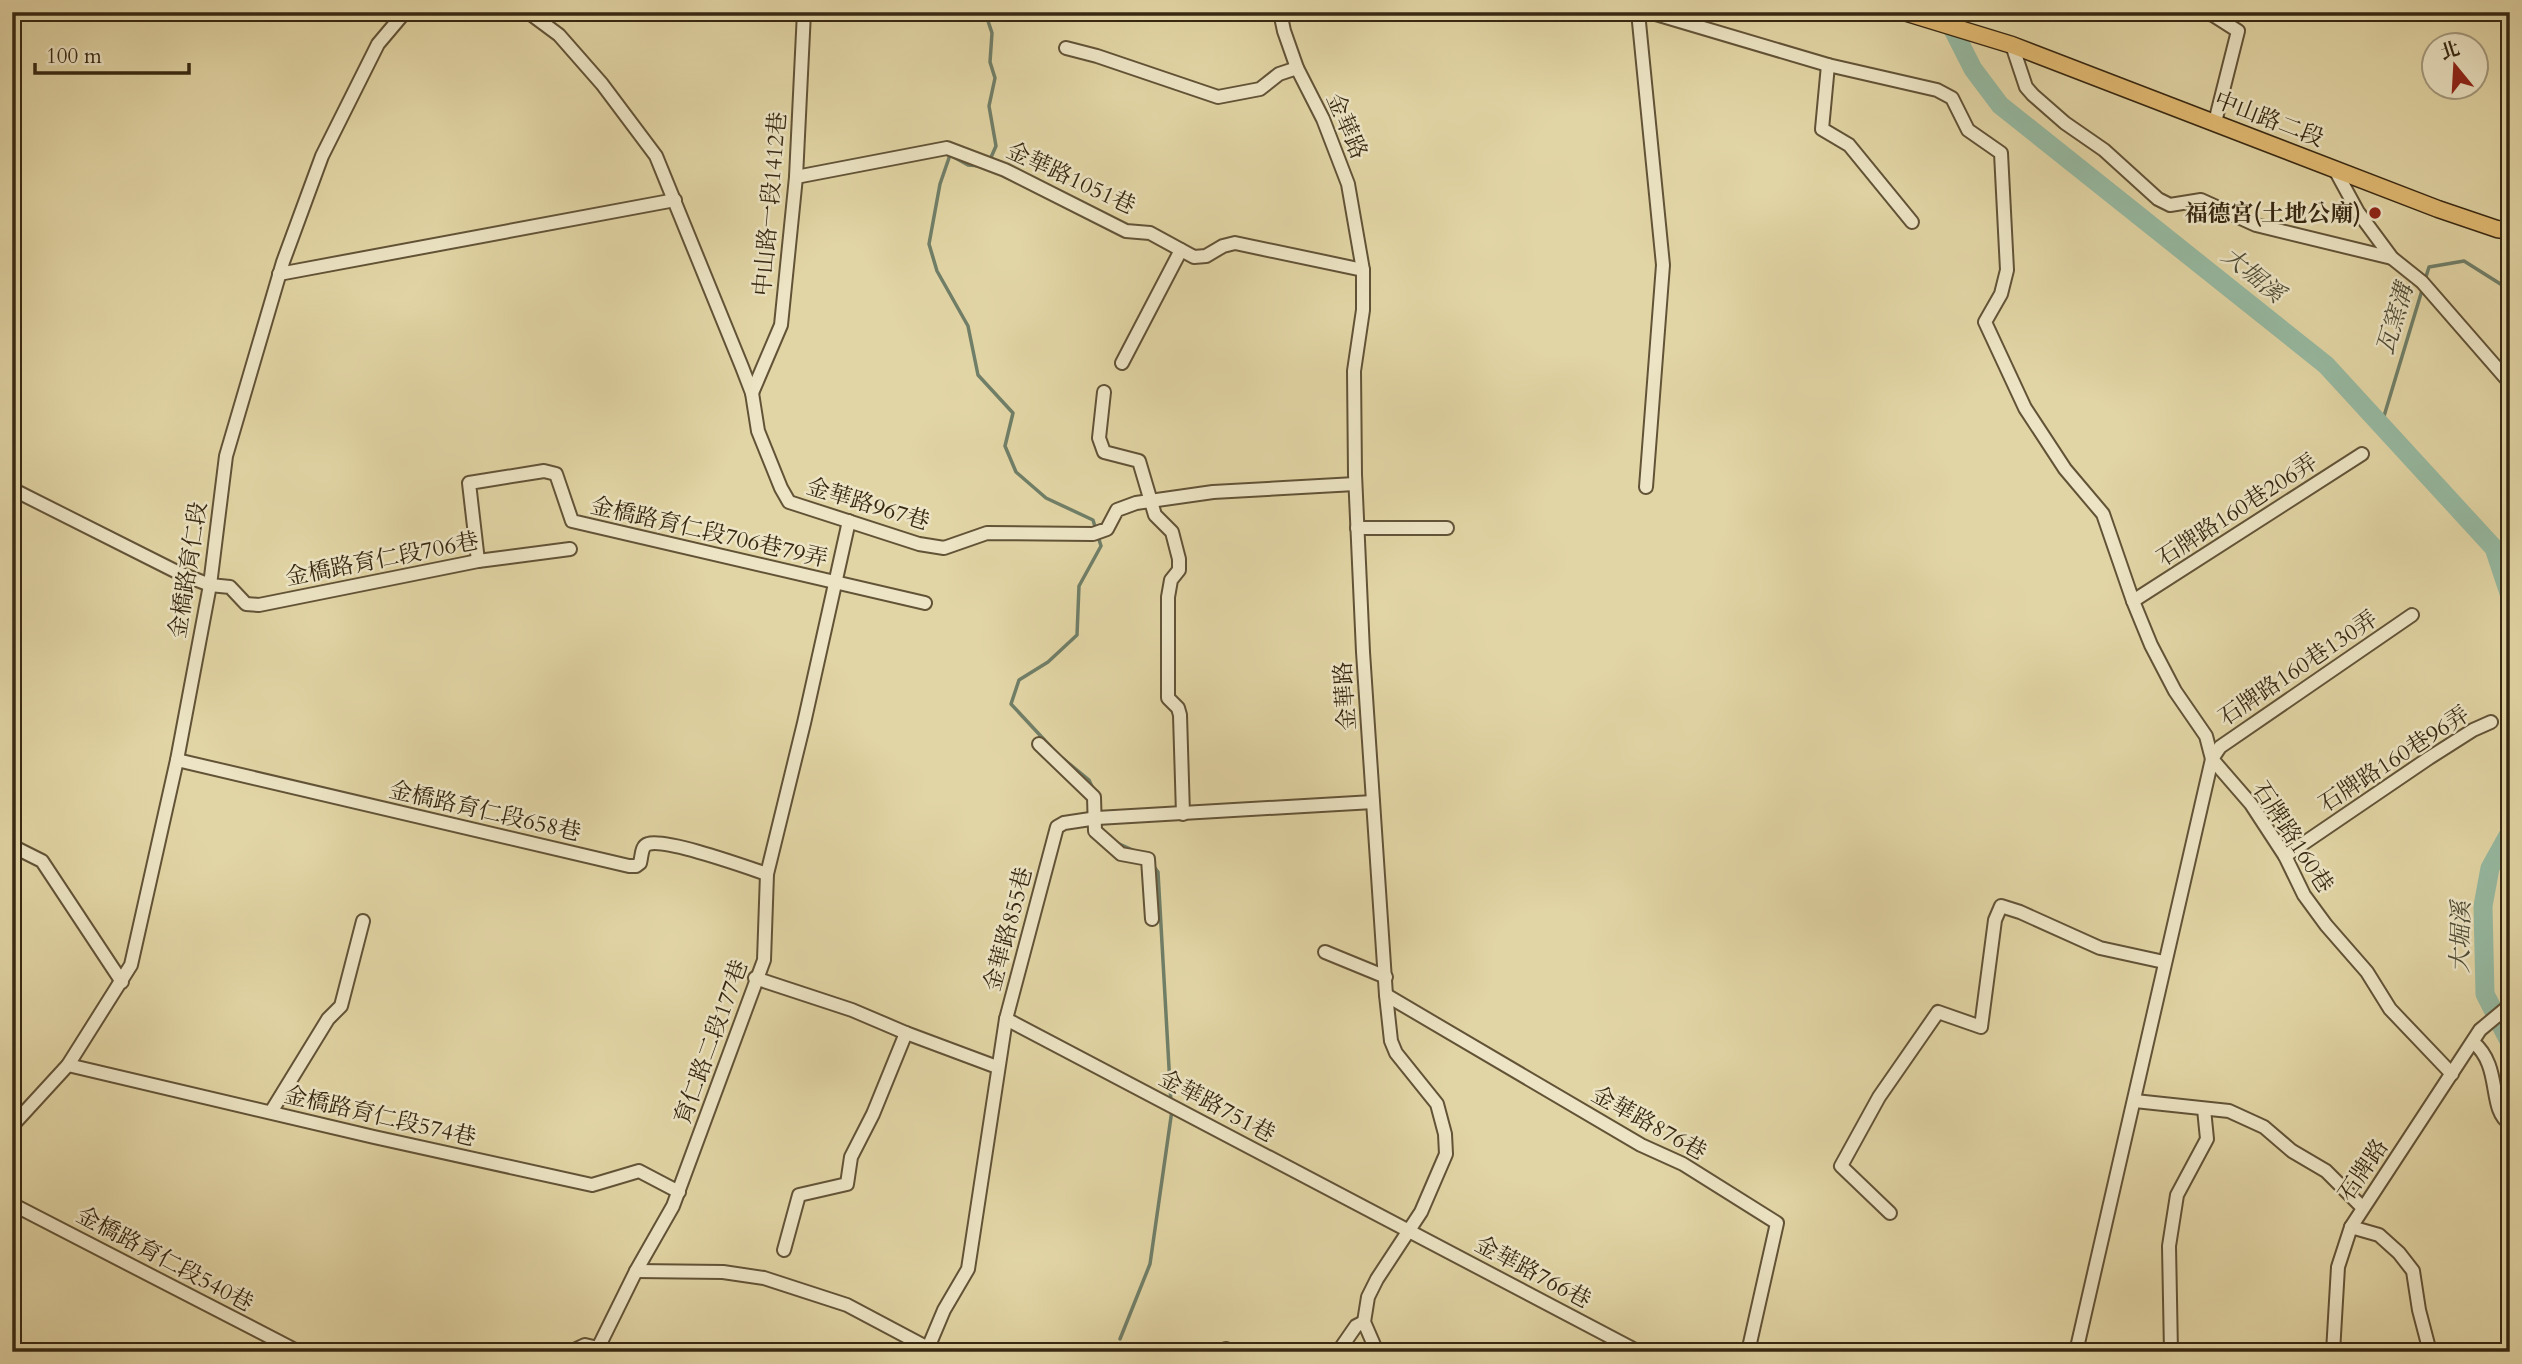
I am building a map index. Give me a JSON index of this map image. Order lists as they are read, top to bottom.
{
  "streets": {
    "main road": ["中山路二段"],
    "street": [
      "金華路",
      "金華路1051巷",
      "中山路一段1412巷",
      "金華路967巷",
      "石牌路160巷206弄",
      "金橋路育仁段706巷79弄",
      "金橋路育仁段706巷",
      "金橋路育仁段",
      "石牌路160巷130弄",
      "石牌路160巷96弄",
      "金橋路育仁段658巷",
      "石牌路160巷",
      "金華路855巷",
      "育仁路二段177巷",
      "金華路751巷",
      "金橋路育仁段574巷",
      "金華路876巷",
      "石牌路",
      "金橋路育仁段540巷",
      "金華路766巷"
    ]
  },
  "crossings": [
    ["金華路", "金華路1051巷"],
    ["金華路", "金華路967巷"],
    ["金華路", "金華路855巷"],
    ["金華路", "金華路751巷"],
    ["金華路", "金華路876巷"],
    ["金華路", "金華路766巷"],
    ["金華路1051巷", "中山路一段1412巷"],
    ["中山路一段1412巷", "金華路967巷"],
    ["金華路967巷", "育仁路二段177巷"],
    ["石牌路160巷206弄", "石牌路160巷"],
    ["金橋路育仁段706巷79弄", "金橋路育仁段706巷"],
    ["金橋路育仁段706巷79弄", "育仁路二段177巷"],
    ["金橋路育仁段706巷", "金橋路育仁段"],
    ["金橋路育仁段", "金橋路育仁段658巷"],
    ["金橋路育仁段", "金橋路育仁段574巷"],
    ["石牌路160巷130弄", "石牌路160巷"],
    ["石牌路160巷96弄", "石牌路160巷"],
    ["金橋路育仁段658巷", "育仁路二段177巷"],
    ["石牌路160巷", "石牌路"],
    ["金華路855巷", "金華路751巷"],
    ["育仁路二段177巷", "金橋路育仁段574巷"],
    ["金華路751巷", "金華路766巷"]
  ],
  "water": ["大堀溪", "瓦窯溝"],
  "places": ["福德宮(土地公廟)"],
  "scale_bar": "100 m",
  "north": "top"
}
